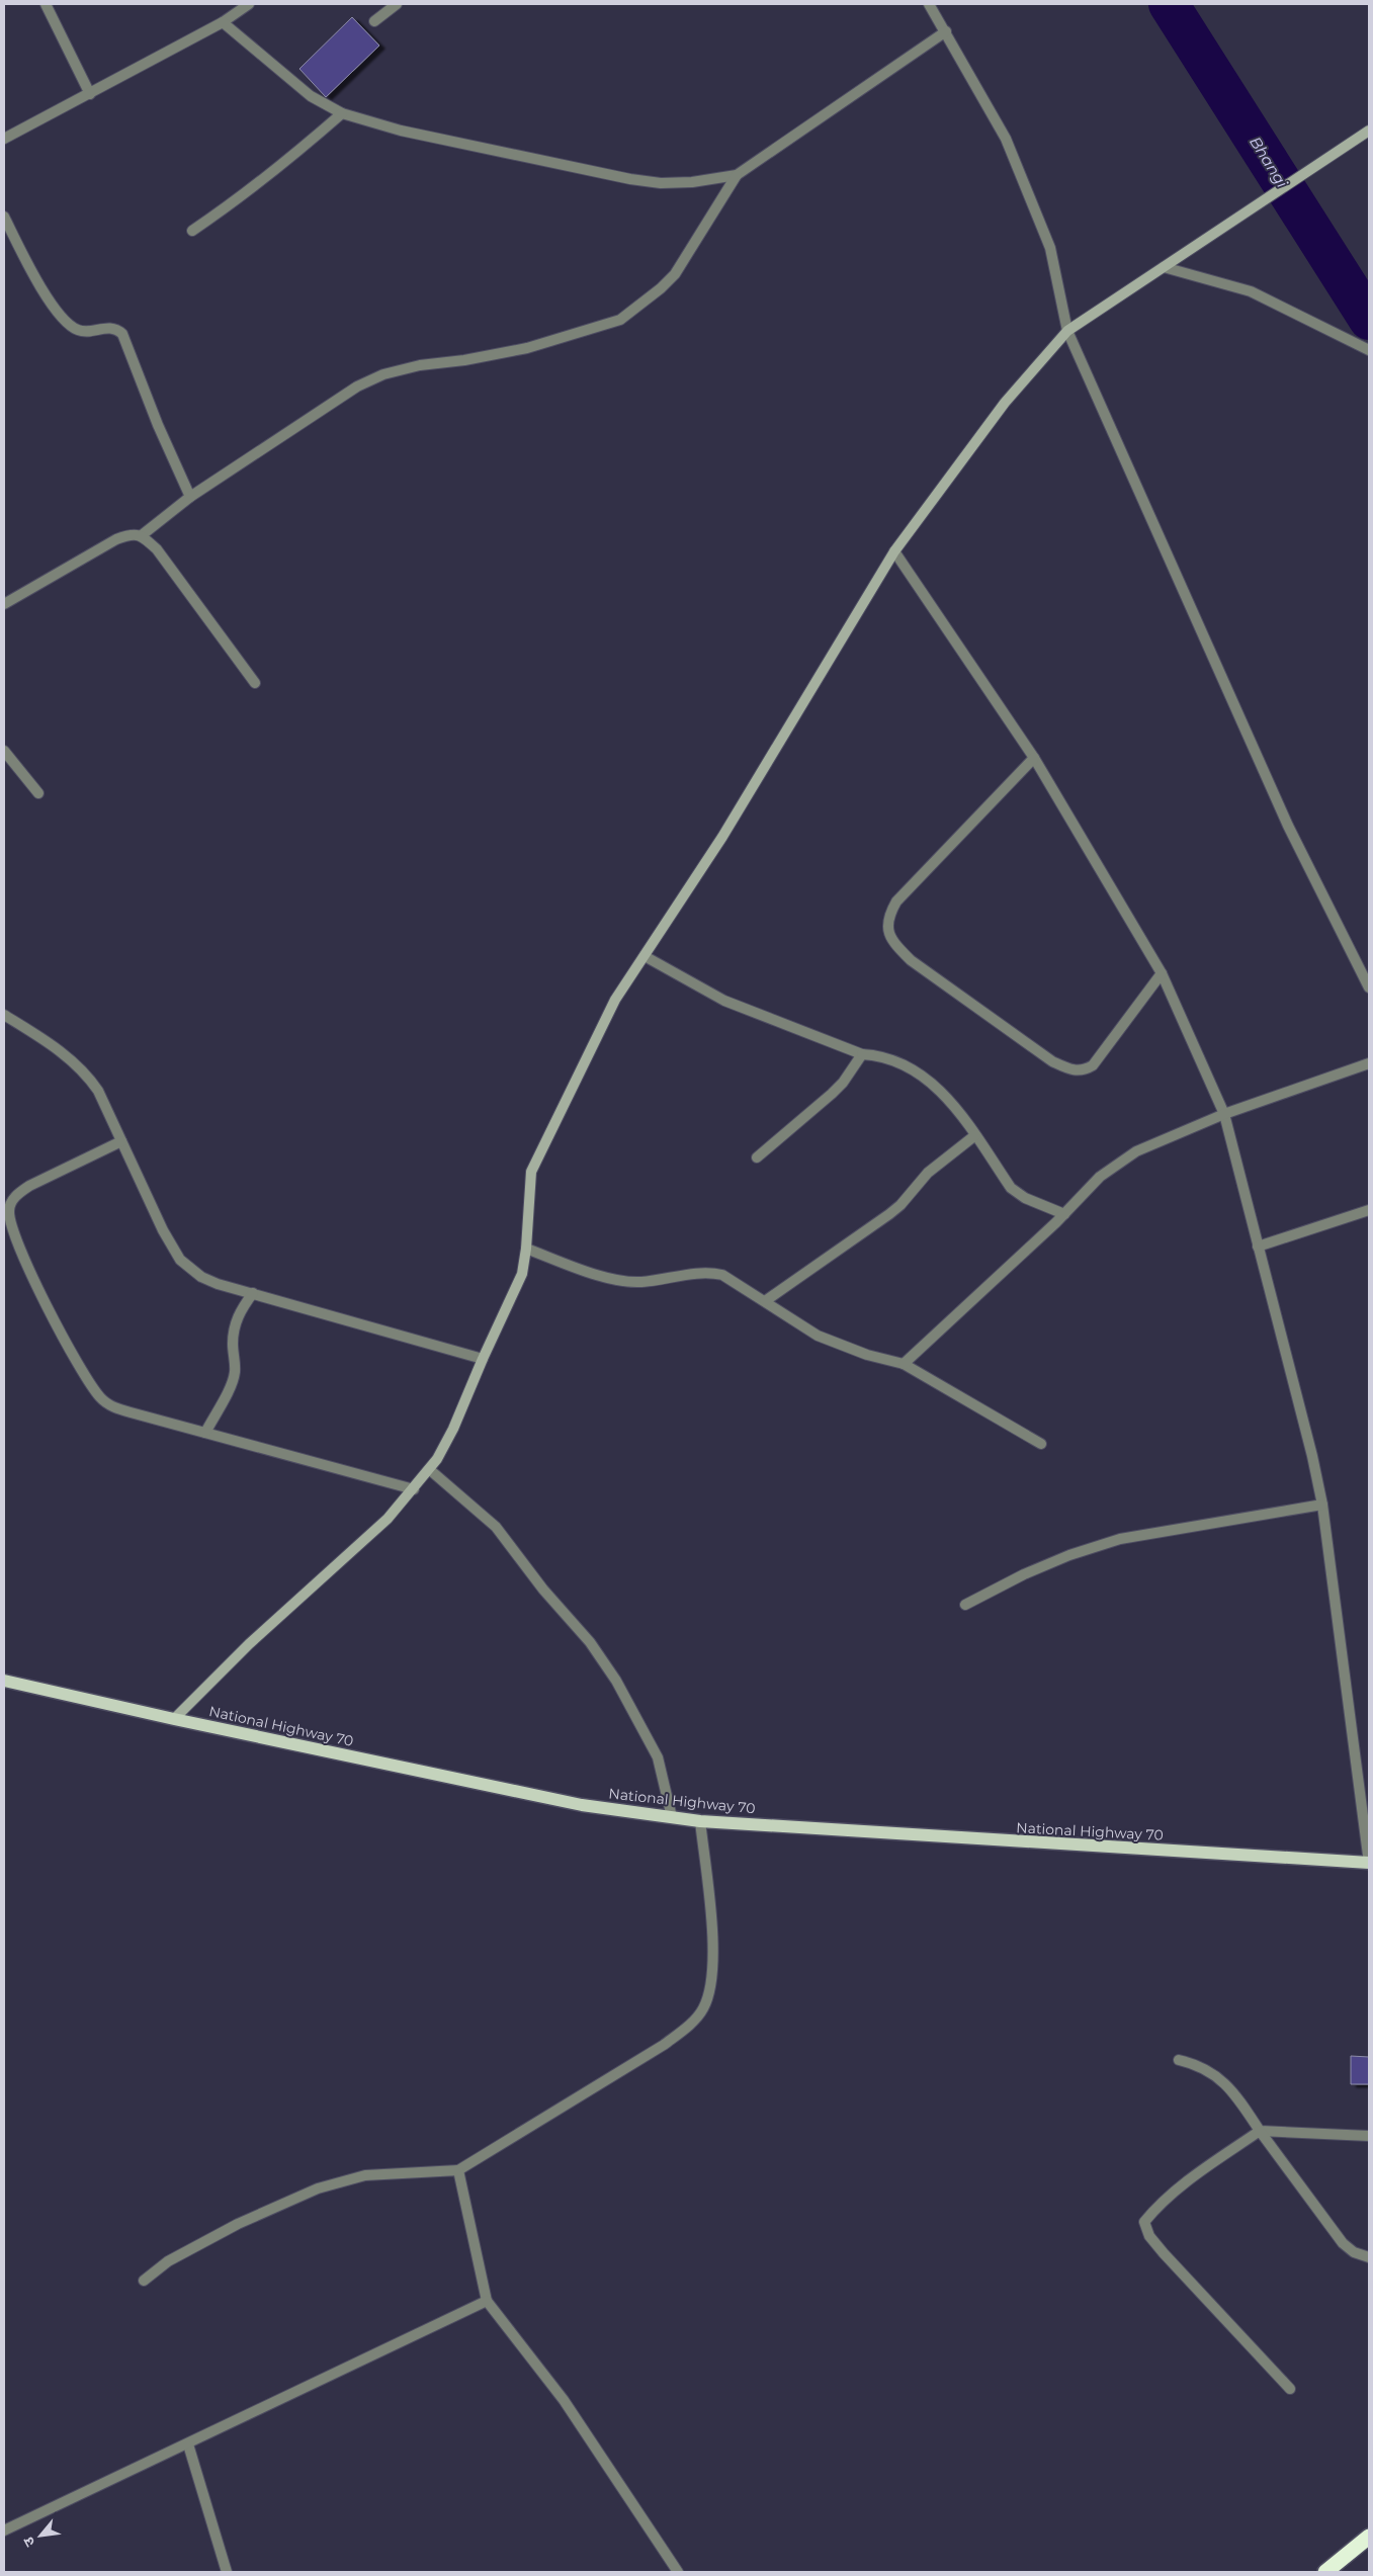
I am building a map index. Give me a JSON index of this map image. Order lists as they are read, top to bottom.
{
  "streets": {
    "main road": ["National Highway 70"]
  },
  "water": ["Bhangi"],
  "north": "bottom left"
}
